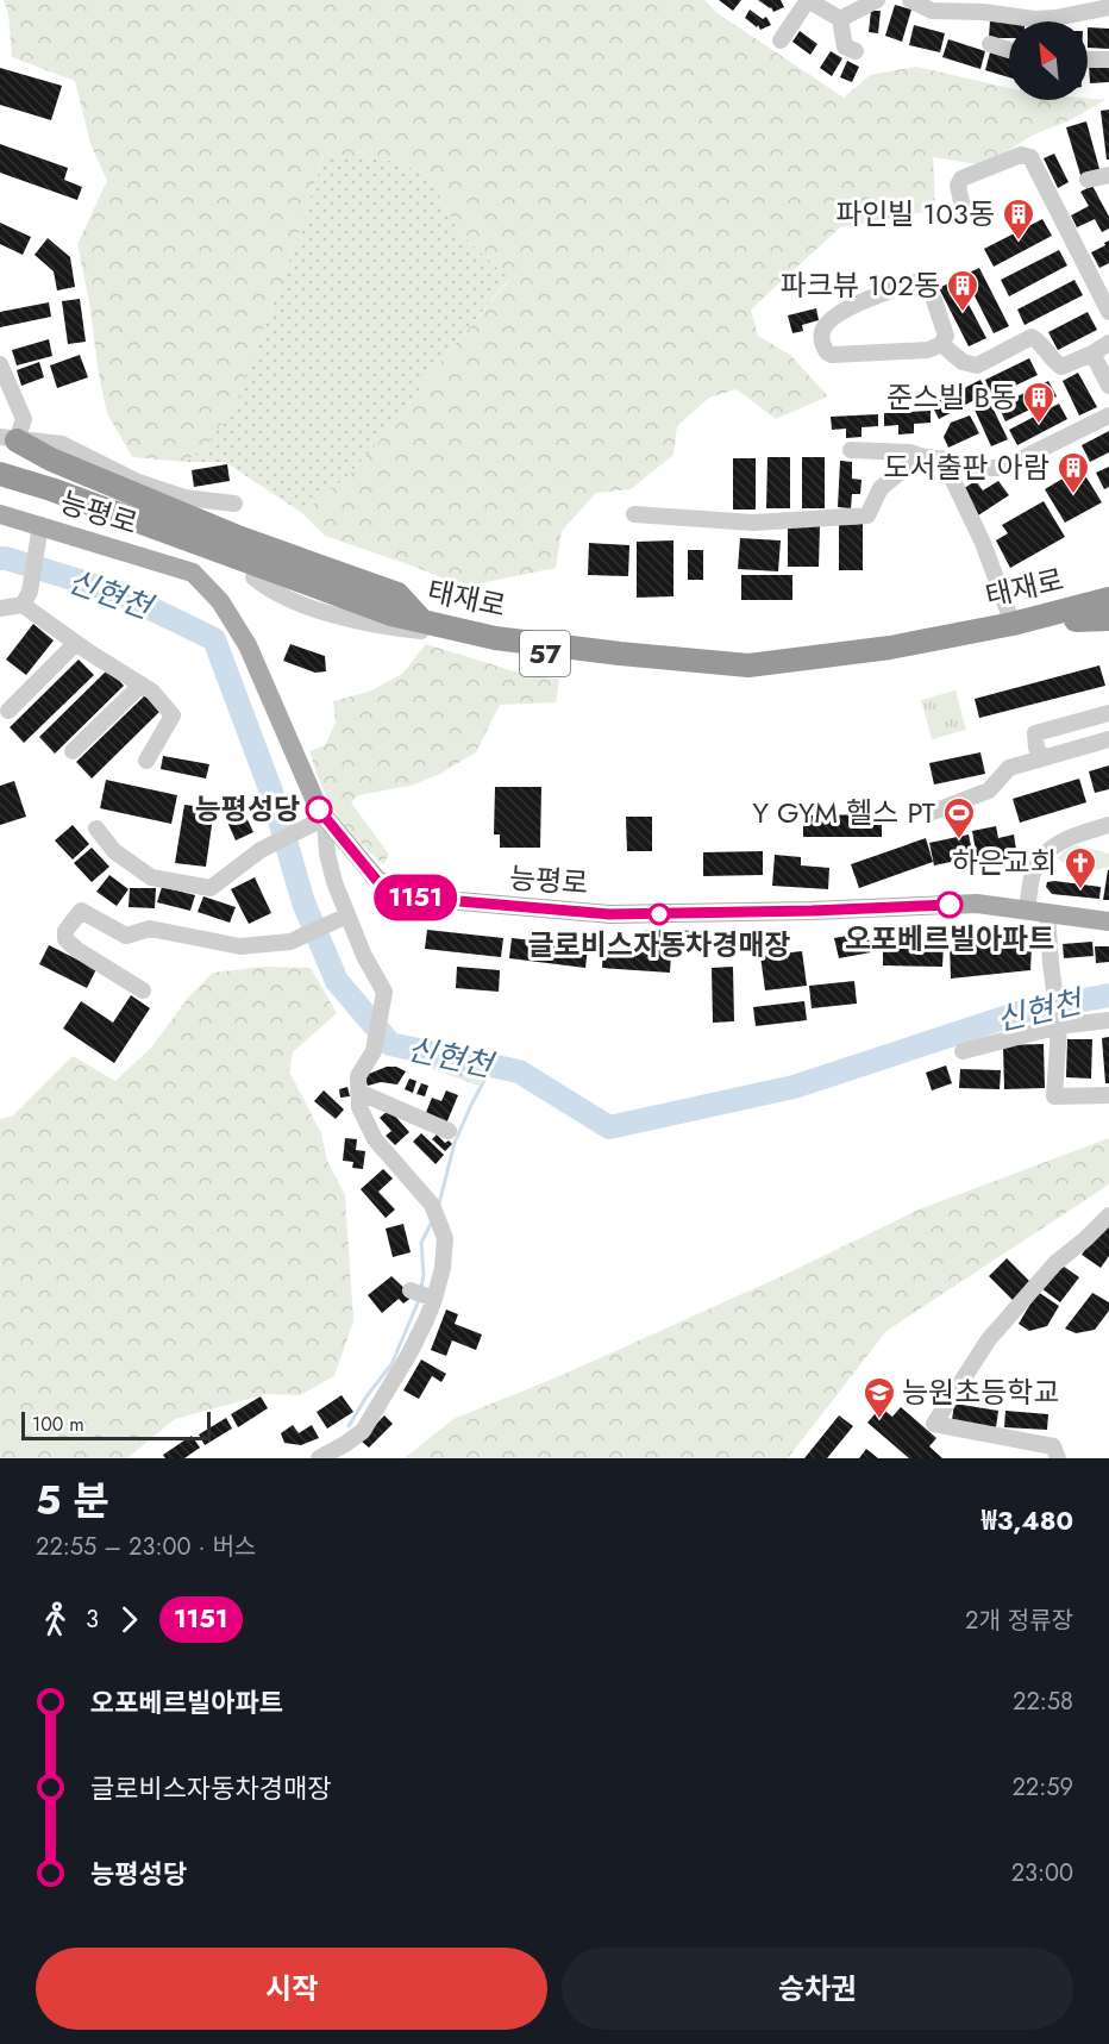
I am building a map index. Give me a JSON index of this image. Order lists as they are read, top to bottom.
{
  "streets": {
    "highway": ["태재로", "57"],
    "main road": ["능평로"]
  },
  "water": ["신현천"],
  "places": {
    "building": [
      "파인빌 103동",
      "파크뷰 102동",
      "준스빌 B동",
      "도서출판 아람"
    ],
    "other": ["능평성당", "오포베르빌아파트", "글로비스자동차경매장"],
    "sports": ["Y GYM 헬스 PT"],
    "church": ["하은교회"],
    "school or university": ["능원초등학교"]
  },
  "lines": ["bus line 1151"],
  "scale_bar": "100 m",
  "north": "top left",
  "page": {
    "on_map": "1151",
    "scale": "100 m",
    "heading": ["5 분", "22:55 – 23:00 · 버스", "₩3,480"],
    "legs": ["3", "1151", "2개 정류장"],
    "list": [
      {
        "name": "오포베르빌아파트",
        "value": "22:58"
      },
      {
        "name": "글로비스자동차경매장",
        "value": "22:59"
      },
      {
        "name": "능평성당",
        "value": "23:00"
      }
    ],
    "buttons": ["시작", "승차권"]
  }
}
